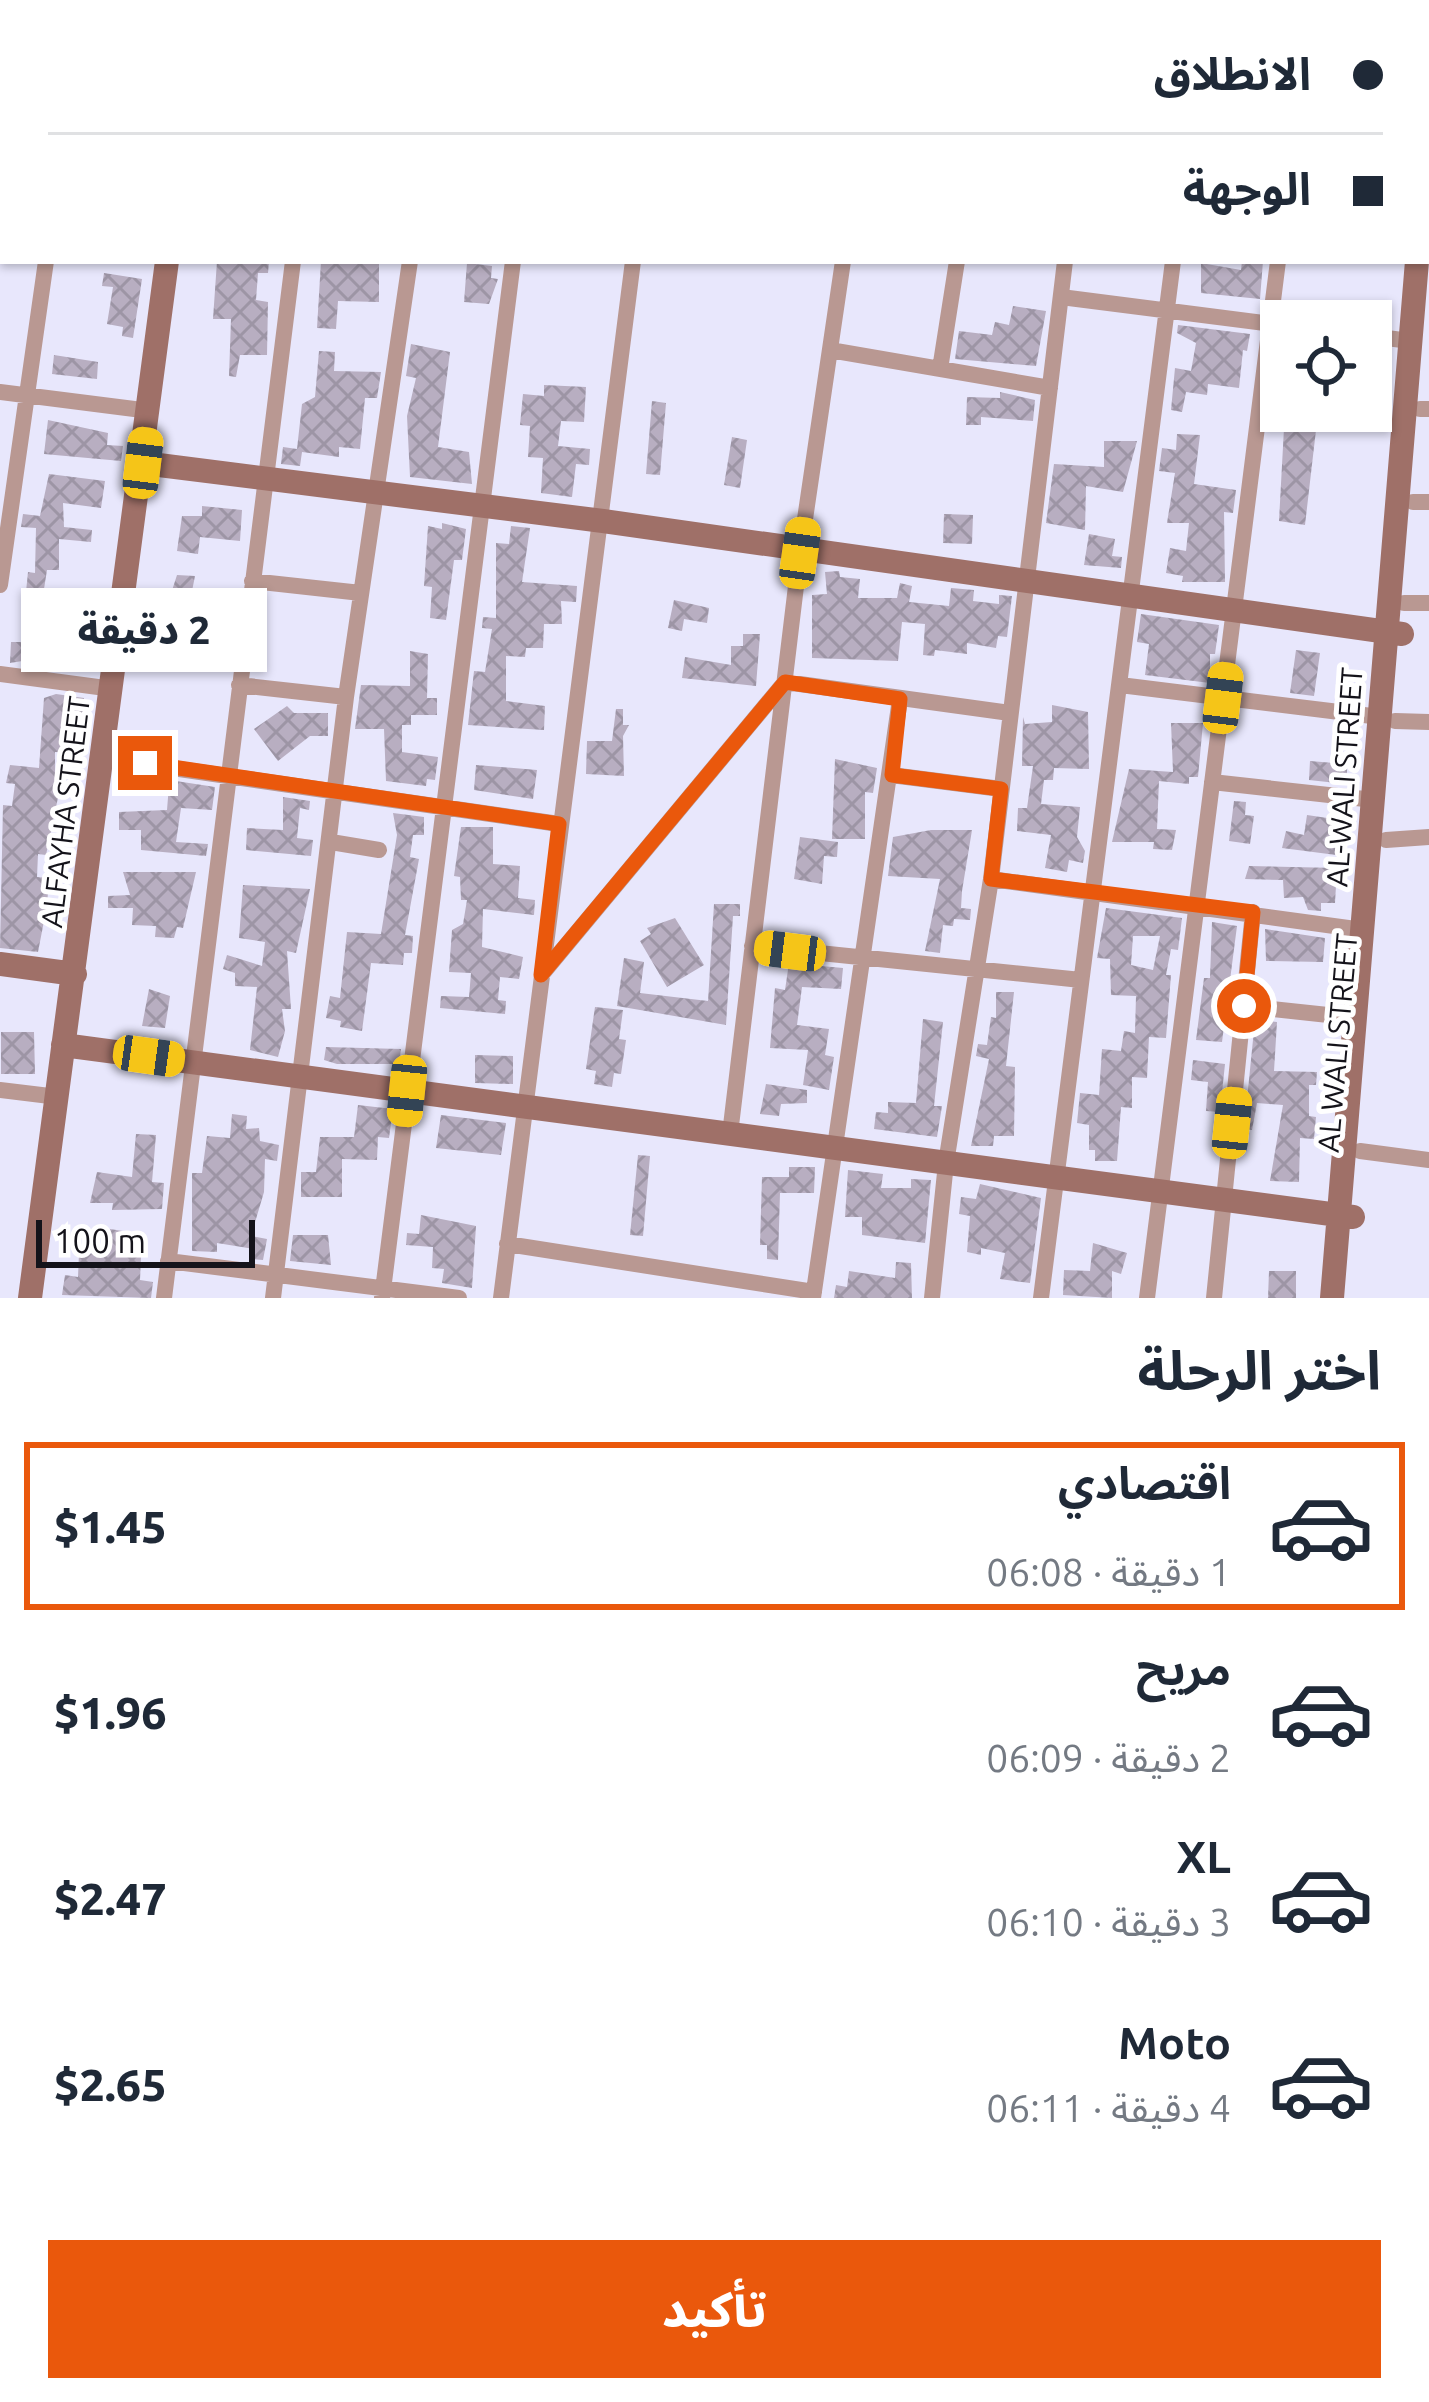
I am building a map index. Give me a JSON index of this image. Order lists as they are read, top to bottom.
{
  "streets": {
    "street": ["AL-WALI STREET", "ALFAYHA STREET", "AL WALI STREET"]
  },
  "crossings": [
    ["AL-WALI STREET", "AL WALI STREET"]
  ],
  "scale_bar": "100 m",
  "page": {
    "banner": ["الانطلاق", "الوجهة"],
    "bubble": "2 دقيقة",
    "scale": "100 m",
    "heading": "اختر الرحلة",
    "list": [
      {
        "name": "اقتصادي",
        "note": "1 دقيقة · 06:08",
        "value": "$1.45"
      },
      {
        "name": "مريح",
        "note": "2 دقيقة · 06:09",
        "value": "$1.96"
      },
      {
        "name": "XL",
        "note": "3 دقيقة · 06:10",
        "value": "$2.47"
      },
      {
        "name": "Moto",
        "note": "4 دقيقة · 06:11",
        "value": "$2.65"
      }
    ],
    "buttons": "تأكيد"
  }
}
